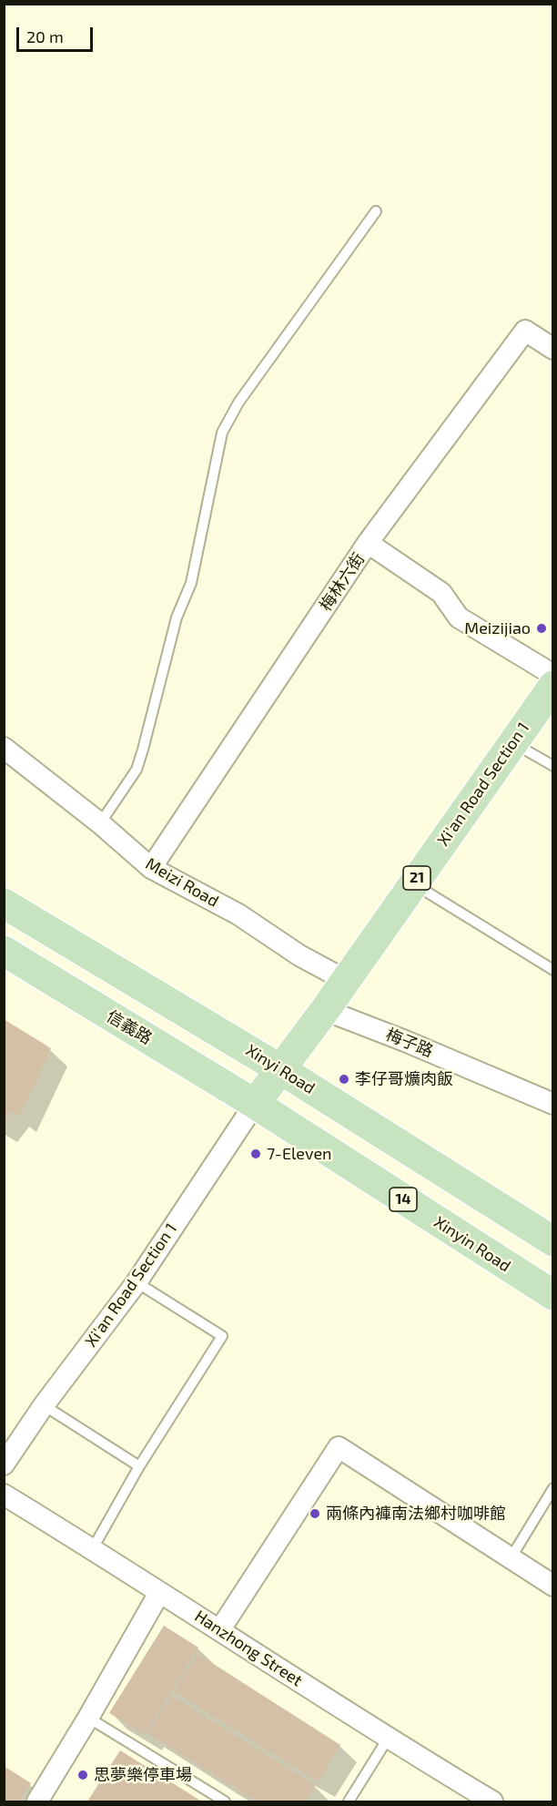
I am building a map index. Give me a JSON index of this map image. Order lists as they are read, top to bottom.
{
  "streets": {
    "main road": [
      "Xi'an Road Section 1",
      "21",
      "信義路",
      "Xinyi Road",
      "14",
      "Xinyin Road"
    ],
    "street": [
      "梅林六街",
      "Meizi Road",
      "梅子路",
      "Hanzhong Street"
    ]
  },
  "crossings": [
    ["梅林六街", "Meizi Road"],
    ["Xi'an Road Section 1", "21"],
    ["Xi'an Road Section 1", "Meizi Road"],
    ["Xi'an Road Section 1", "信義路"],
    ["Xi'an Road Section 1", "梅子路"],
    ["Xi'an Road Section 1", "Xinyi Road"],
    ["Xi'an Road Section 1", "Xinyin Road"],
    ["21", "信義路"],
    ["21", "Xinyi Road"],
    ["21", "Xinyin Road"],
    ["信義路", "Xinyin Road"]
  ],
  "places": [
    "Meizijiao",
    "李仔哥爌肉飯",
    "7-Eleven",
    "兩條內褲南法鄉村咖啡館",
    "思夢樂停車場"
  ],
  "scale_bar": "20 m"
}
